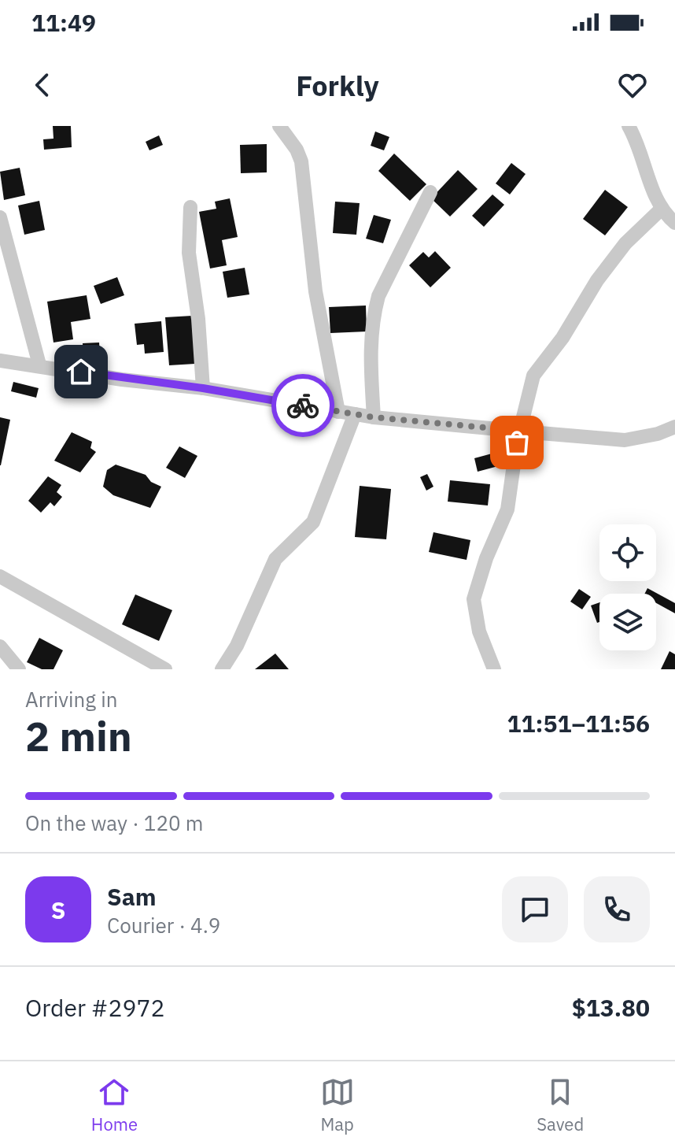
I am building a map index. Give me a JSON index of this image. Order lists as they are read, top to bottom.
{
  "page": {
    "status": "11:49",
    "header": "Forkly",
    "heading": ["2 min", "Arriving in", "11:51–11:56"],
    "panel": [
      "Sam",
      "Courier · 4.9",
      "Order #2972",
      "$13.80"
    ],
    "bar": "On the way · 120 m",
    "round": "S",
    "tabs": ["Home", "Map", "Saved"]
  }
}
